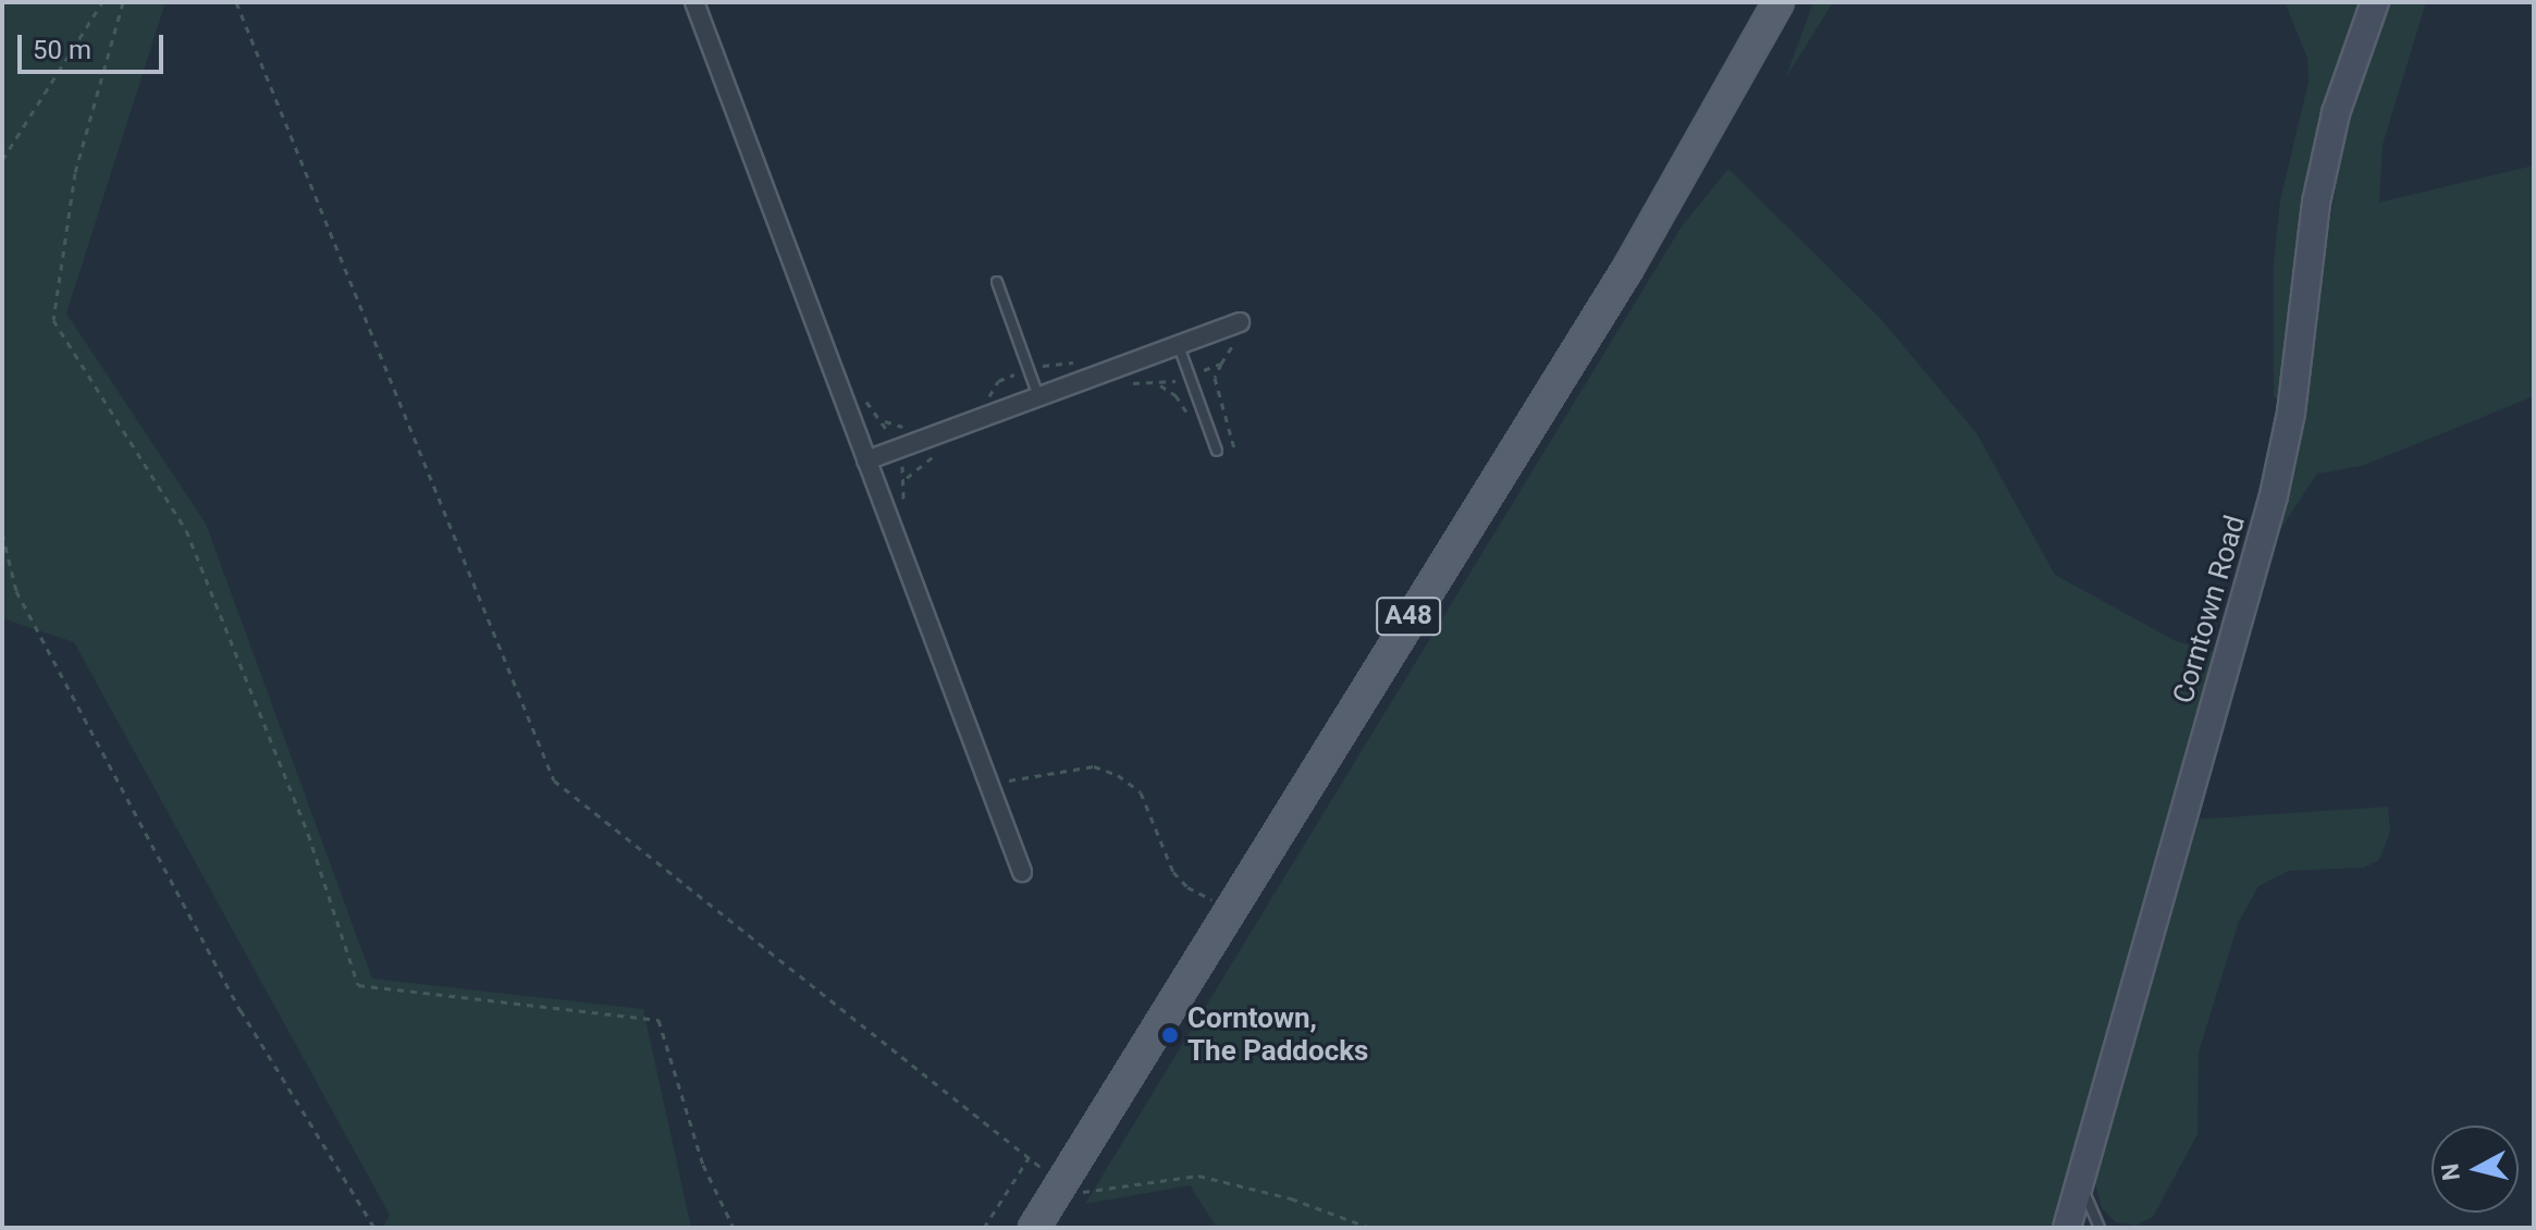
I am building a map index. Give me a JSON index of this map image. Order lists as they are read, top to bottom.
{
  "streets": {
    "main road": ["Corntown Road", "A48"]
  },
  "places": ["Corntown, The Paddocks"],
  "scale_bar": "50 m",
  "north": "left"
}
